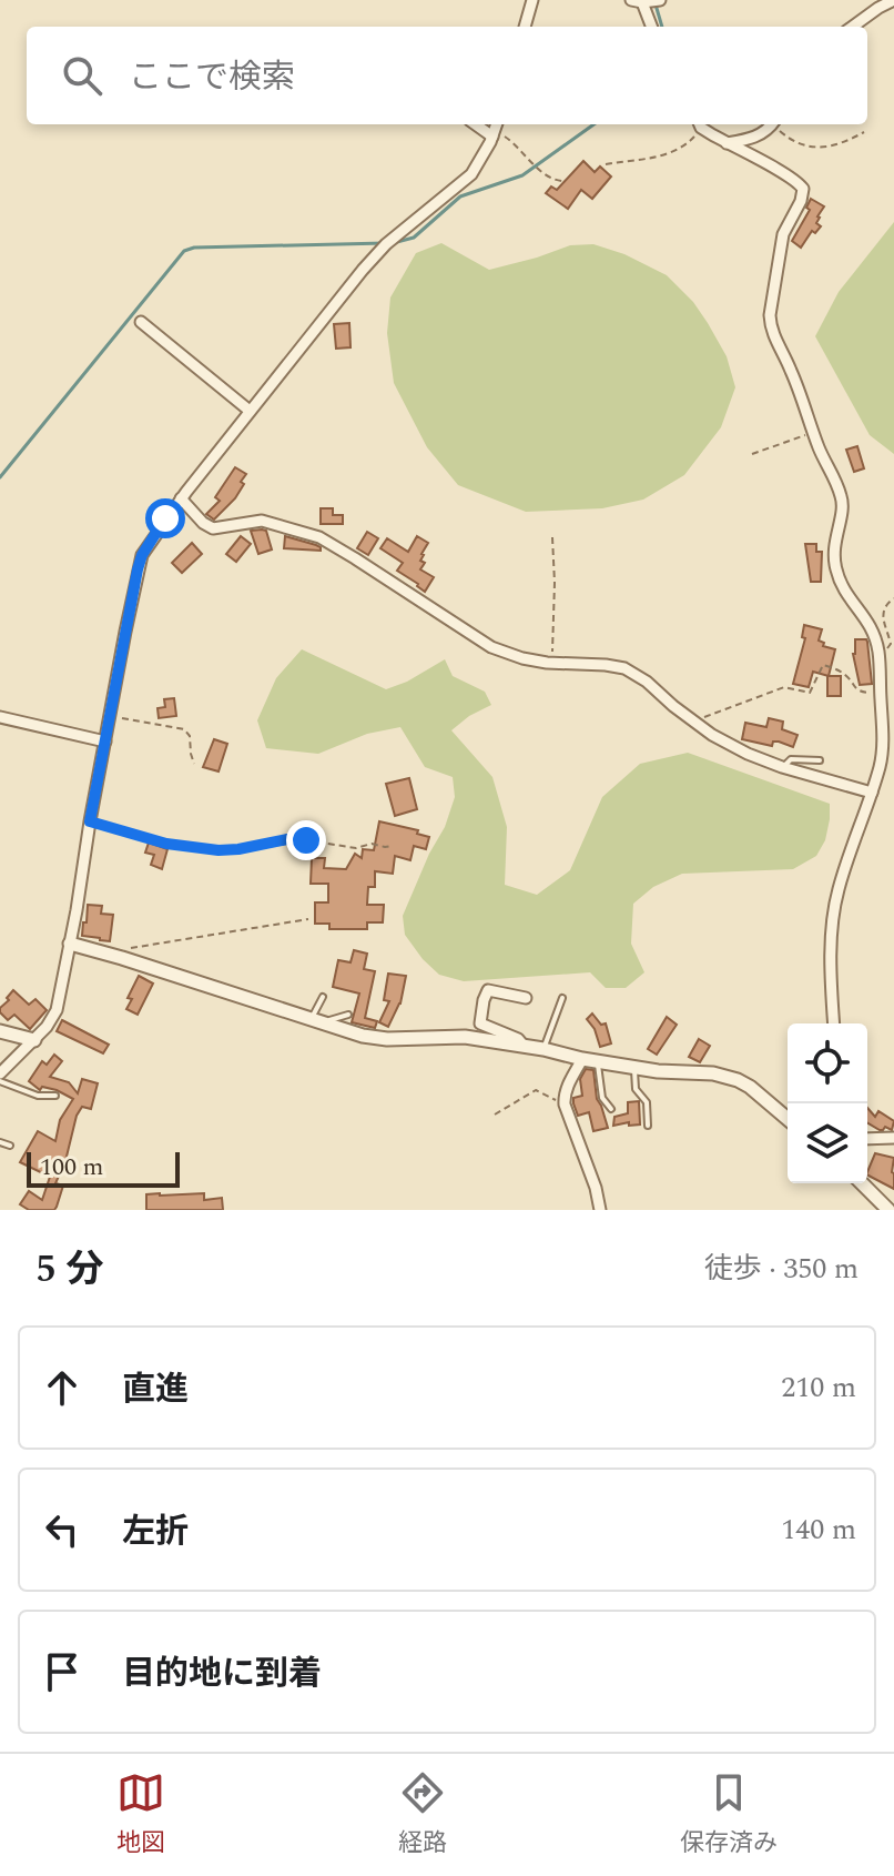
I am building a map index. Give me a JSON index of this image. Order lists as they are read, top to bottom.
{
  "scale_bar": "100 m",
  "page": {
    "search": "ここで検索",
    "scale": "100 m",
    "heading": ["5 分", "徒歩 · 350 m"],
    "list": [
      ["直進", "210 m"],
      ["左折", "140 m"],
      "目的地に到着"
    ],
    "nav": ["地図", "経路", "保存済み"]
  }
}
